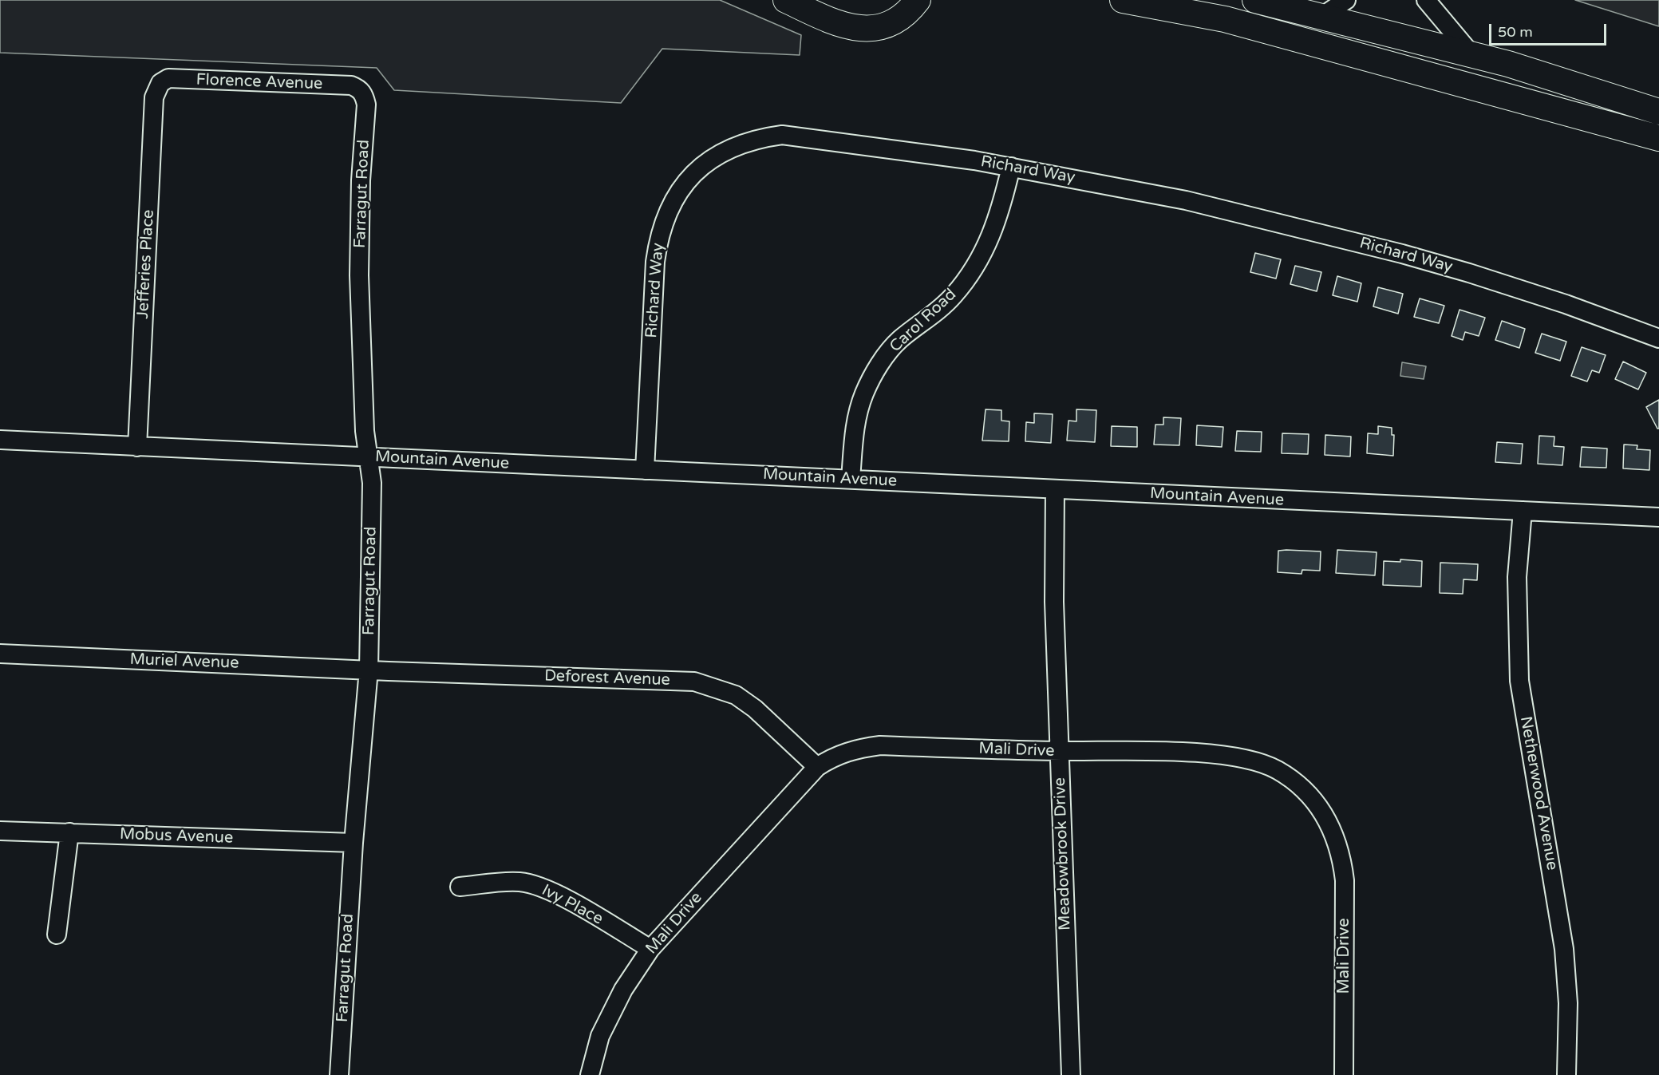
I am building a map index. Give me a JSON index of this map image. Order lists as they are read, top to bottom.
{
  "streets": {
    "street": [
      "Florence Avenue",
      "Richard Way",
      "Farragut Road",
      "Jefferies Place",
      "Carol Road",
      "Mountain Avenue",
      "Muriel Avenue",
      "Deforest Avenue",
      "Mali Drive",
      "Netherwood Avenue",
      "Mobus Avenue",
      "Meadowbrook Drive",
      "Ivy Place"
    ]
  },
  "crossings": [
    ["Florence Avenue", "Farragut Road"],
    ["Florence Avenue", "Jefferies Place"],
    ["Richard Way", "Carol Road"],
    ["Richard Way", "Mountain Avenue"],
    ["Farragut Road", "Mountain Avenue"],
    ["Farragut Road", "Muriel Avenue"],
    ["Farragut Road", "Deforest Avenue"],
    ["Farragut Road", "Mobus Avenue"],
    ["Jefferies Place", "Mountain Avenue"],
    ["Carol Road", "Mountain Avenue"],
    ["Mountain Avenue", "Netherwood Avenue"],
    ["Mountain Avenue", "Meadowbrook Drive"],
    ["Muriel Avenue", "Deforest Avenue"],
    ["Deforest Avenue", "Mali Drive"],
    ["Mali Drive", "Meadowbrook Drive"],
    ["Mali Drive", "Ivy Place"]
  ],
  "scale_bar": "50 m"
}
